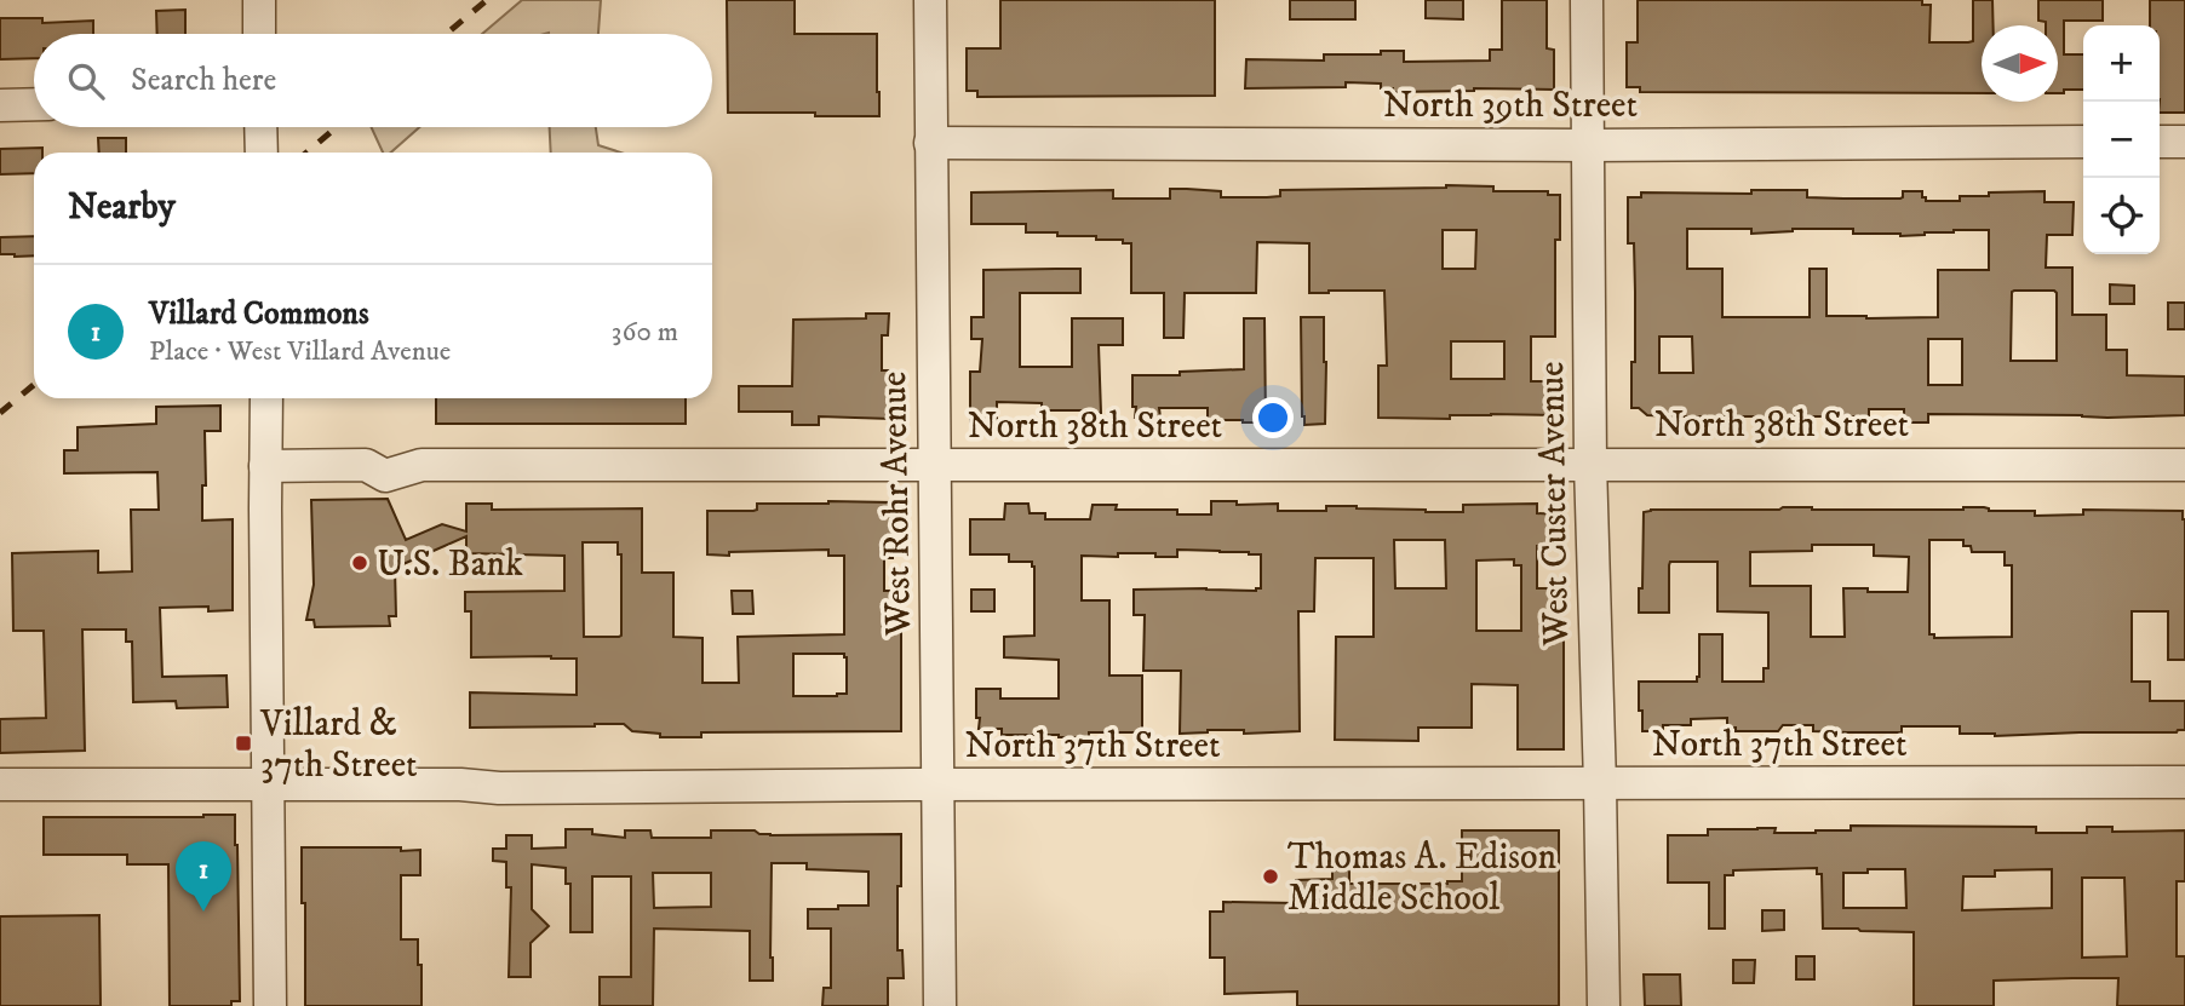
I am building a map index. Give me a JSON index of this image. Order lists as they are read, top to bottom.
{
  "streets": {
    "street": [
      "North 39th Street",
      "North 38th Street",
      "West Rohr Avenue",
      "West Custer Avenue",
      "North 37th Street"
    ]
  },
  "crossings": [
    ["North 39th Street", "West Rohr Avenue"],
    ["North 39th Street", "West Custer Avenue"],
    ["North 38th Street", "West Rohr Avenue"],
    ["North 38th Street", "West Custer Avenue"],
    ["West Rohr Avenue", "North 37th Street"],
    ["West Custer Avenue", "North 37th Street"]
  ],
  "places": {
    "other": ["U.S. Bank", "Thomas A. Edison Middle School"],
    "transit": ["Villard & 37th Street"]
  },
  "north": "right",
  "page": {
    "map_buttons": ["+", "−"],
    "search": "Search here",
    "heading": "Nearby",
    "list": [
      {
        "mark": "1",
        "name": "Villard Commons",
        "note": "Place · West Villard Avenue",
        "value": "360 m"
      }
    ],
    "pins": "1"
  }
}
